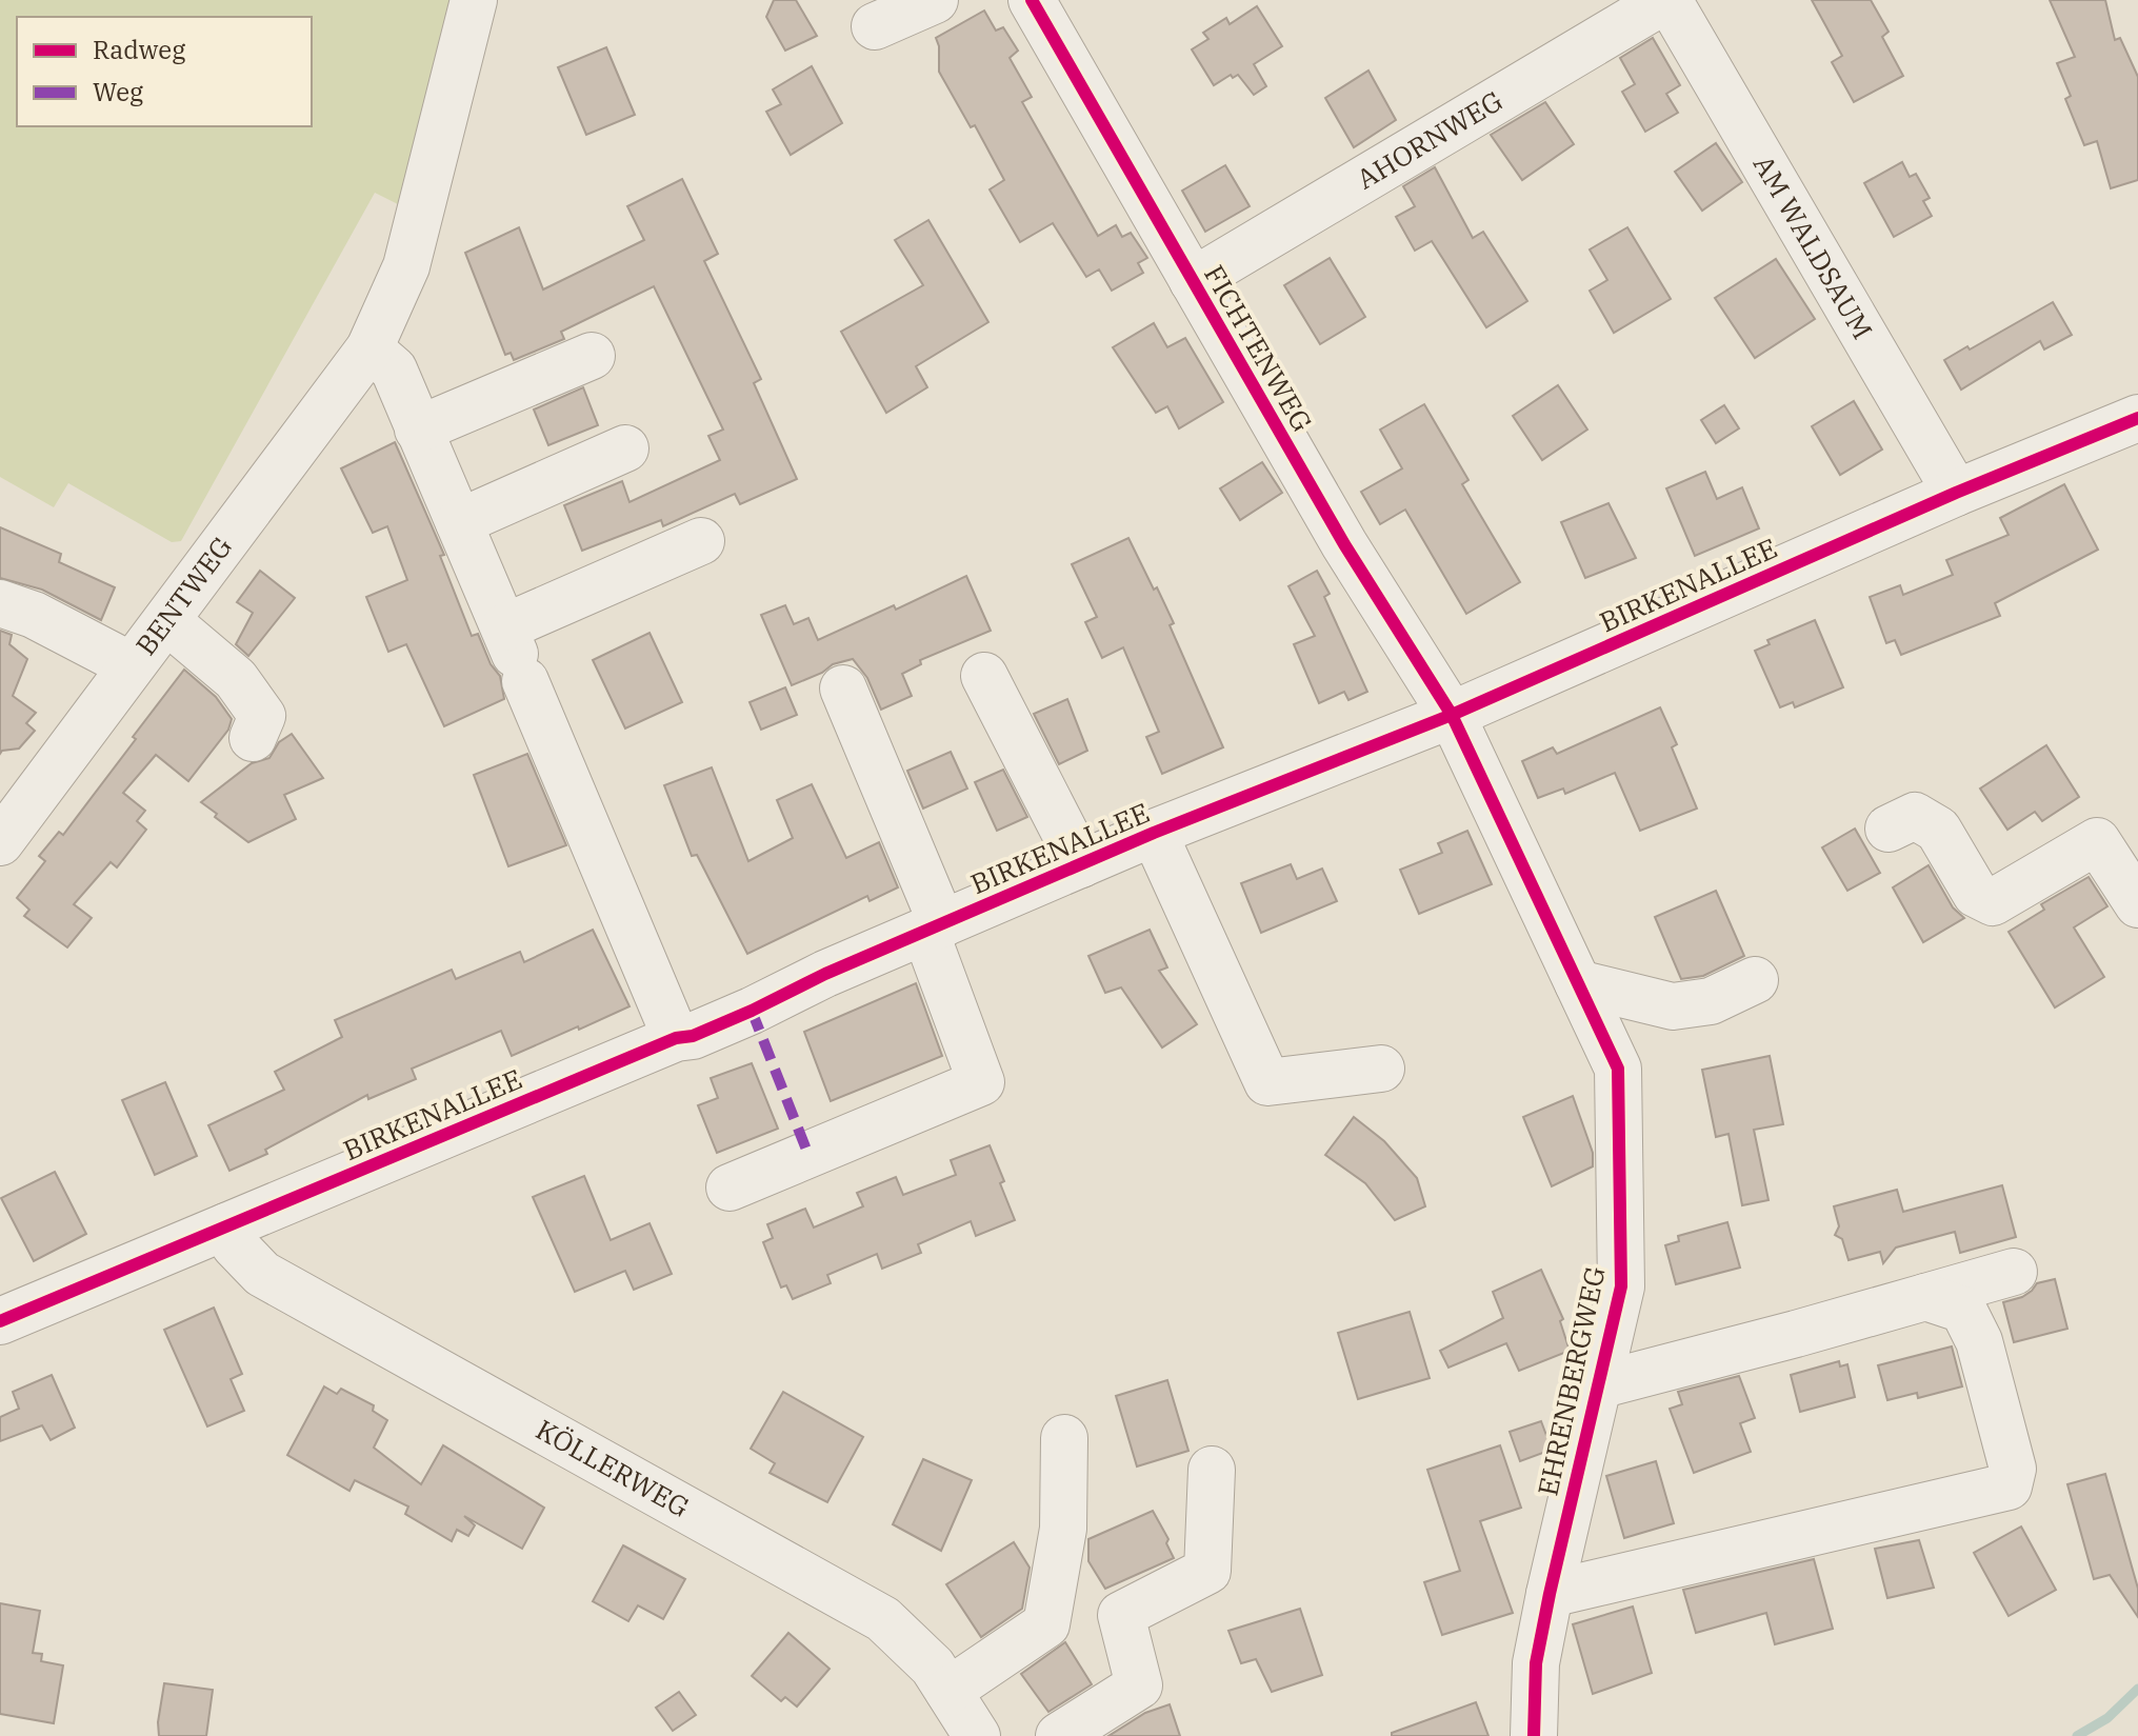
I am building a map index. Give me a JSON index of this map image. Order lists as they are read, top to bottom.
{
  "streets": {
    "street": [
      "AHORNWEG",
      "AM WALDSAUM",
      "FICHTENWEG",
      "BIRKENALLEE",
      "BENTWEG",
      "EHRENBERGWEG",
      "KÖLLERWEG"
    ]
  },
  "crossings": [
    ["AHORNWEG", "AM WALDSAUM"],
    ["AHORNWEG", "FICHTENWEG"],
    ["AM WALDSAUM", "BIRKENALLEE"],
    ["FICHTENWEG", "BIRKENALLEE"],
    ["FICHTENWEG", "EHRENBERGWEG"],
    ["BIRKENALLEE", "EHRENBERGWEG"],
    ["BIRKENALLEE", "KÖLLERWEG"]
  ],
  "legend": ["Radweg", "Weg"]
}
